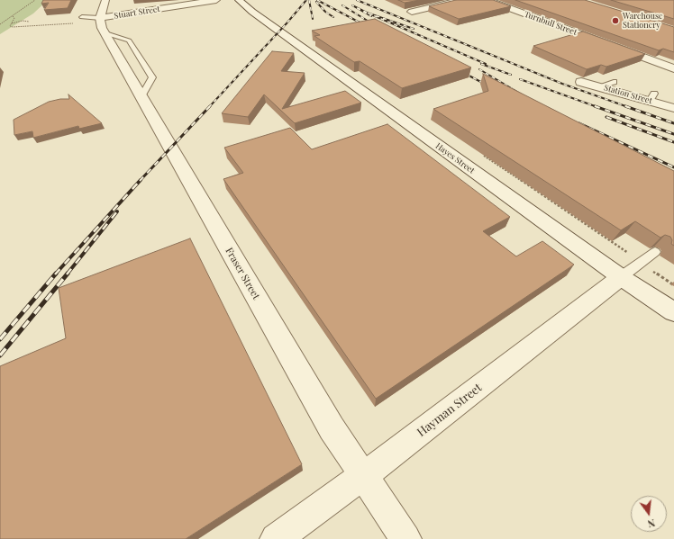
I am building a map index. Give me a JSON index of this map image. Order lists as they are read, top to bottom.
{
  "streets": {
    "street": [
      "Stuart Street",
      "Turnbull Street",
      "Station Street",
      "Hayes Street",
      "Fraser Street",
      "Hayman Street"
    ]
  },
  "crossings": [
    ["Stuart Street", "Fraser Street"],
    ["Hayes Street", "Hayman Street"],
    ["Fraser Street", "Hayman Street"]
  ],
  "places": ["Warehouse Stationery"],
  "north": "bottom"
}
